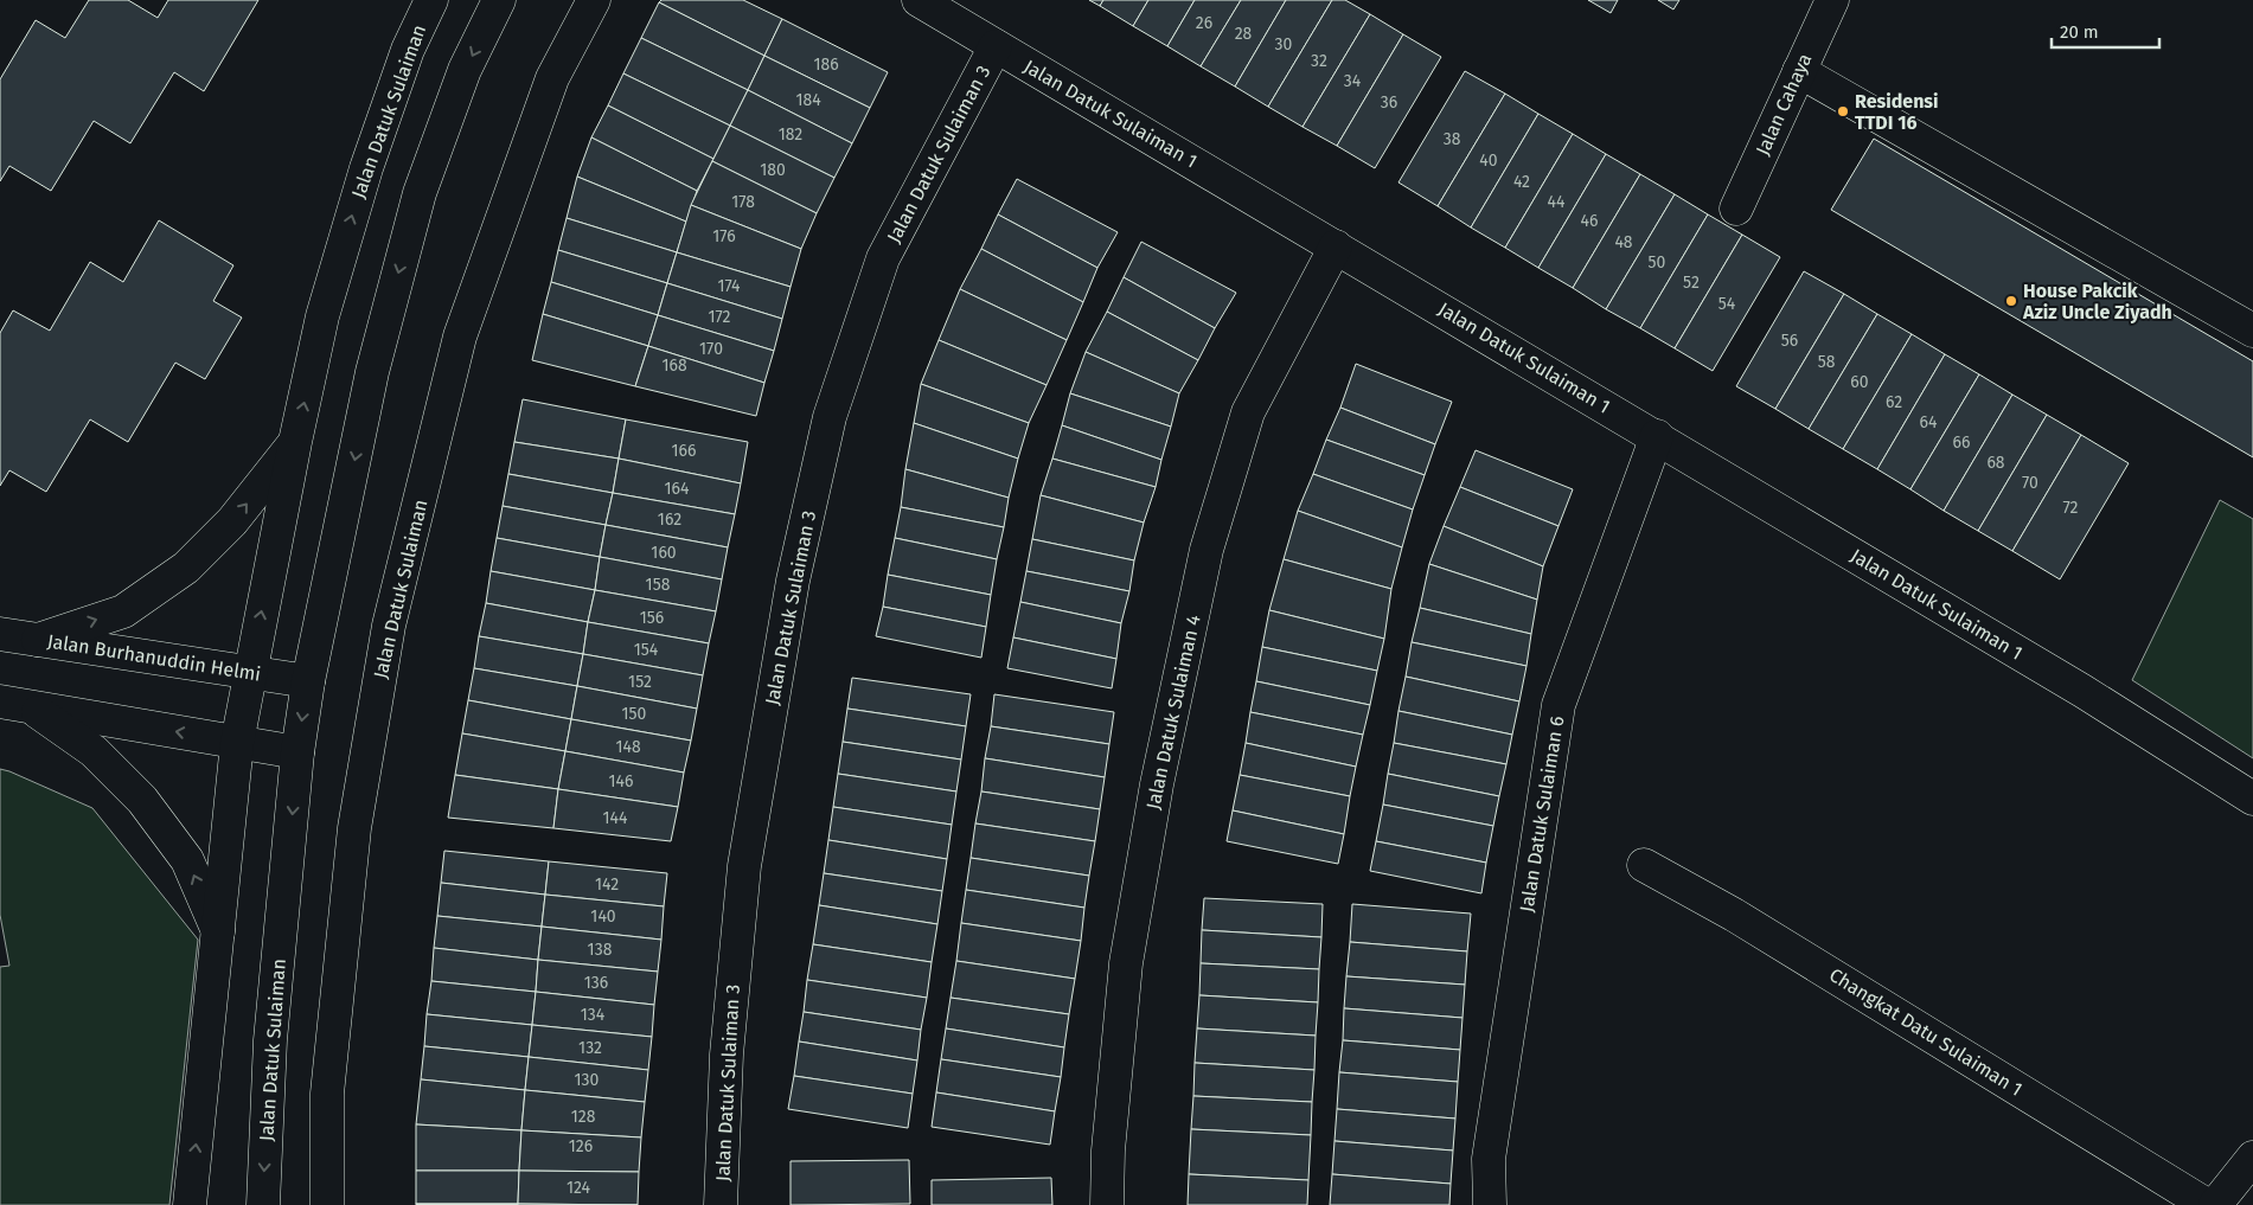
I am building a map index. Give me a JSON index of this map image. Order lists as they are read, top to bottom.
{
  "streets": {
    "street": [
      "Jalan Cahaya",
      "Jalan Datuk Sulaiman",
      "Jalan Datuk Sulaiman 1",
      "Jalan Datuk Sulaiman 3",
      "Jalan Burhanuddin Helmi",
      "Jalan Datuk Sulaiman 4",
      "Jalan Datuk Sulaiman 6",
      "Changkat Datu Sulaiman 1"
    ]
  },
  "crossings": [
    ["Jalan Datuk Sulaiman", "Jalan Burhanuddin Helmi"],
    ["Jalan Datuk Sulaiman 1", "Jalan Datuk Sulaiman 3"],
    ["Jalan Datuk Sulaiman 1", "Jalan Datuk Sulaiman 4"],
    ["Jalan Datuk Sulaiman 1", "Jalan Datuk Sulaiman 6"]
  ],
  "places": ["Residensi TTDI 16", "House Pakcik Aziz Uncle Ziyadh"],
  "house_numbers": [
    "26",
    "28",
    "30",
    "32",
    "186",
    "34",
    "184",
    "36",
    "182",
    "38",
    "40",
    "180",
    "42",
    "178",
    "44",
    "46",
    "176",
    "48",
    "50",
    "52",
    "174",
    "54",
    "172",
    "56",
    "170",
    "58",
    "168",
    "60",
    "62",
    "64",
    "66",
    "166",
    "68",
    "70",
    "164",
    "72",
    "162",
    "160",
    "158",
    "156",
    "154",
    "152",
    "150",
    "148",
    "146",
    "144",
    "142",
    "140",
    "138",
    "136",
    "134",
    "132",
    "130",
    "128",
    "126",
    "124"
  ],
  "scale_bar": "20 m"
}
